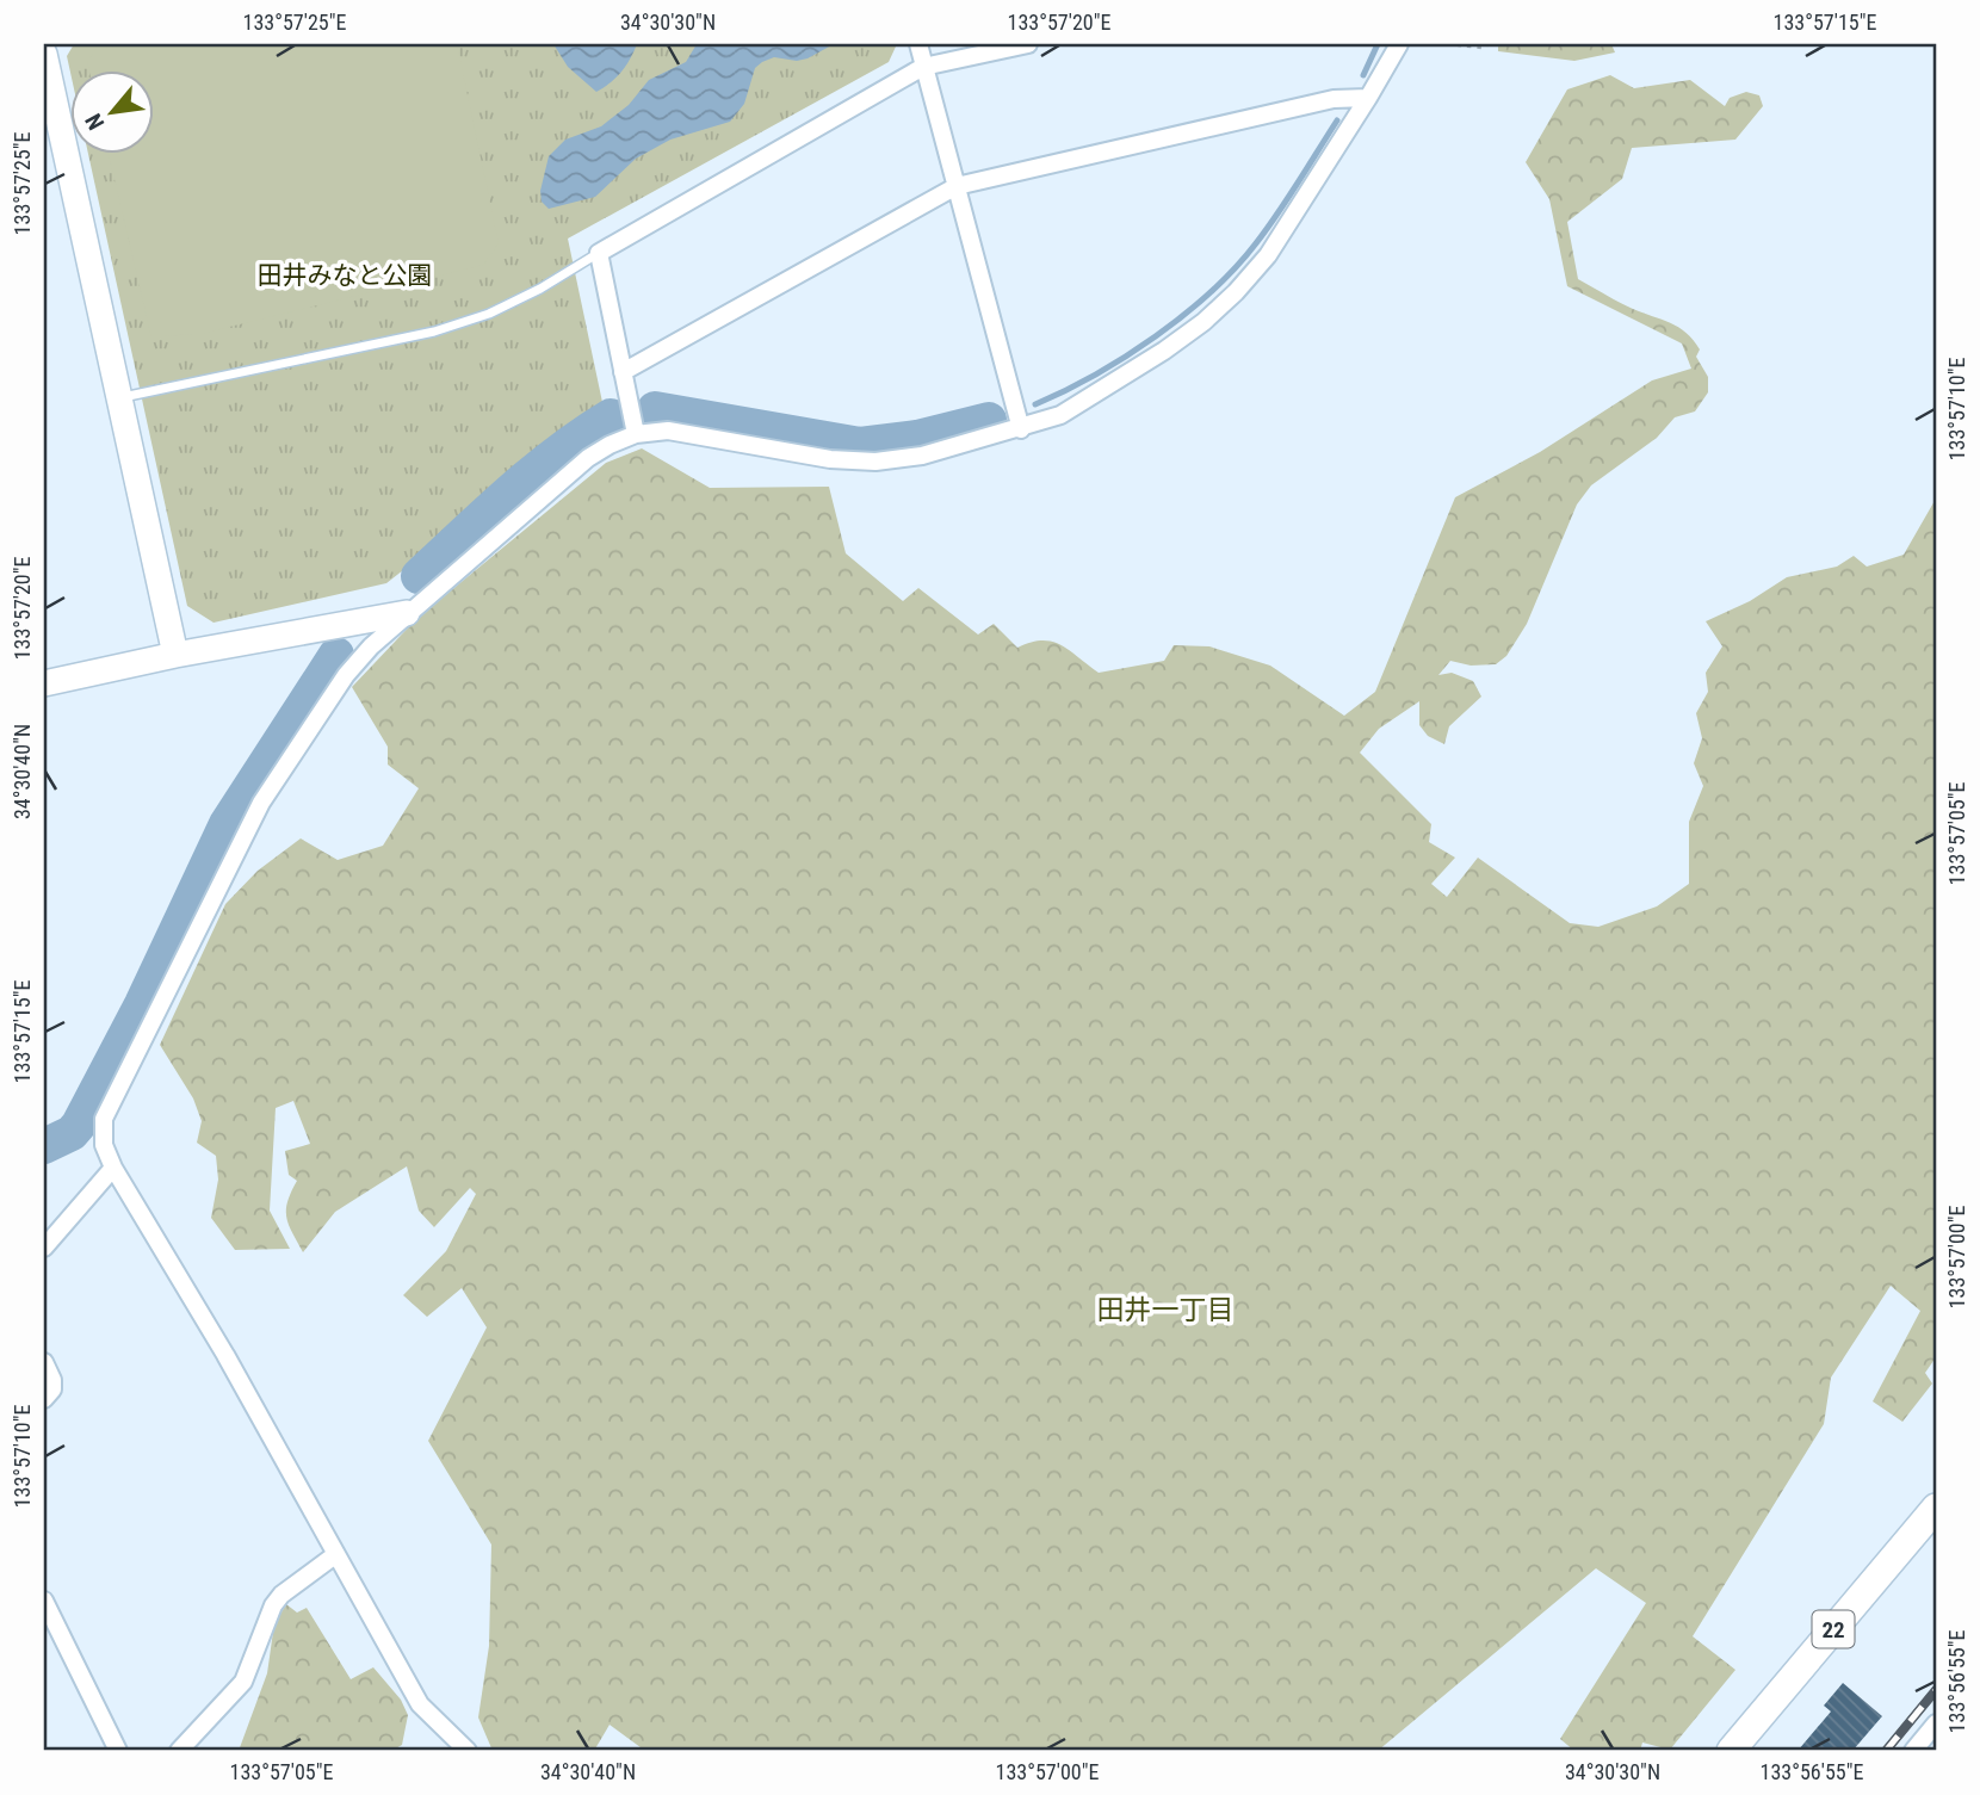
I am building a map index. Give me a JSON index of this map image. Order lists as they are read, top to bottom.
{
  "streets": {
    "main road": ["22"]
  },
  "districts": ["田井一丁目"],
  "parks": ["田井みなと公園"],
  "north": "bottom left",
  "coordinates": [
    "133°57'25\"E",
    "34°30'30\"N",
    "133°57'20\"E",
    "133°57'15\"E",
    "133°57'10\"E",
    "34°30'40\"N",
    "133°57'05\"E",
    "133°57'00\"E",
    "133°56'55\"E"
  ]
}
